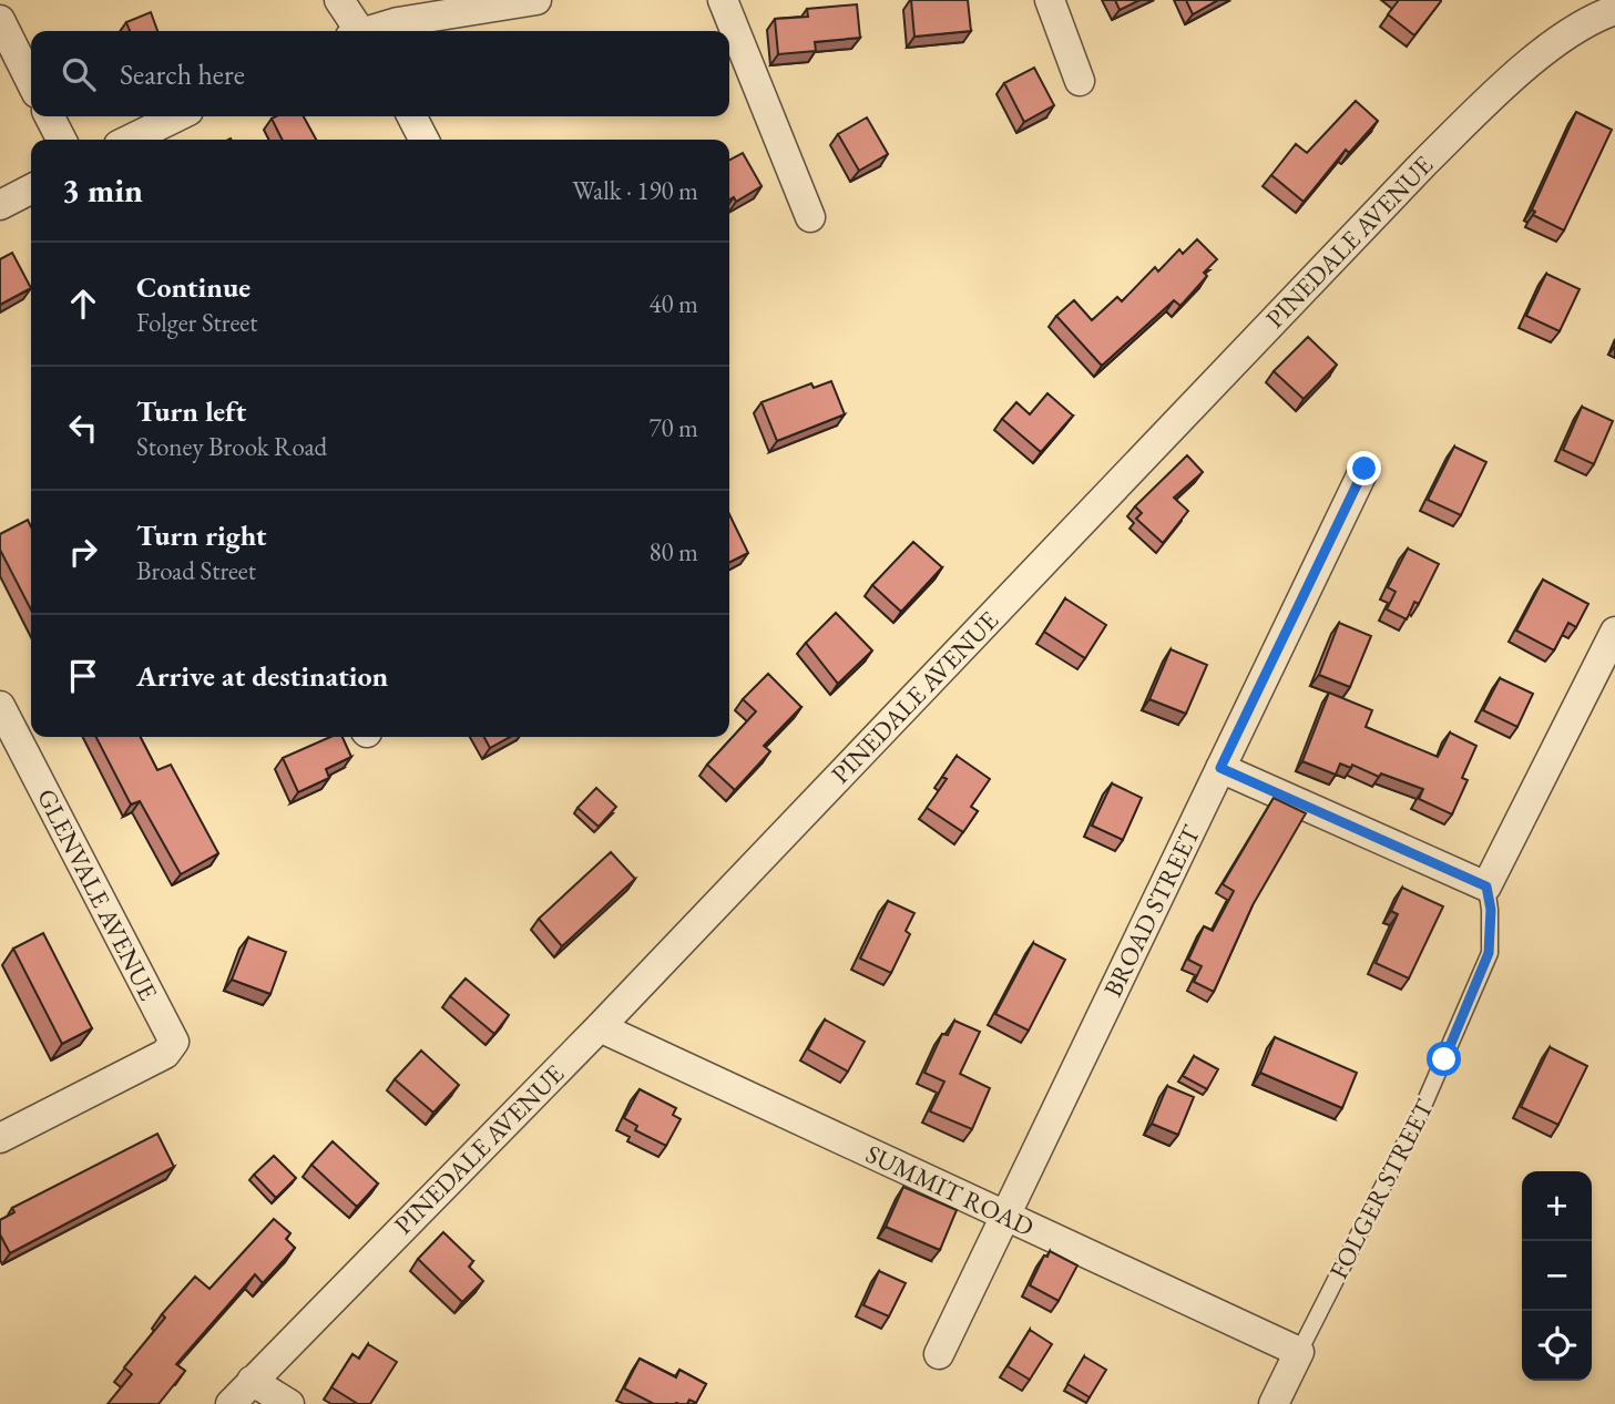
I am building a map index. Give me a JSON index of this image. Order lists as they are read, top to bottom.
{
  "streets": {
    "street": [
      "PINEDALE AVENUE",
      "GLENVALE AVENUE",
      "BROAD STREET",
      "FOLGER STREET",
      "SUMMIT ROAD"
    ]
  },
  "crossings": [
    ["PINEDALE AVENUE", "SUMMIT ROAD"],
    ["BROAD STREET", "SUMMIT ROAD"],
    ["FOLGER STREET", "SUMMIT ROAD"]
  ],
  "page": {
    "search": "Search here",
    "heading": ["3 min", "Walk · 190 m"],
    "list": [
      ["Continue", "Folger Street", "40 m"],
      ["Turn left", "Stoney Brook Road", "70 m"],
      ["Turn right", "Broad Street", "80 m"],
      "Arrive at destination"
    ],
    "map_buttons": ["+", "−"]
  }
}
